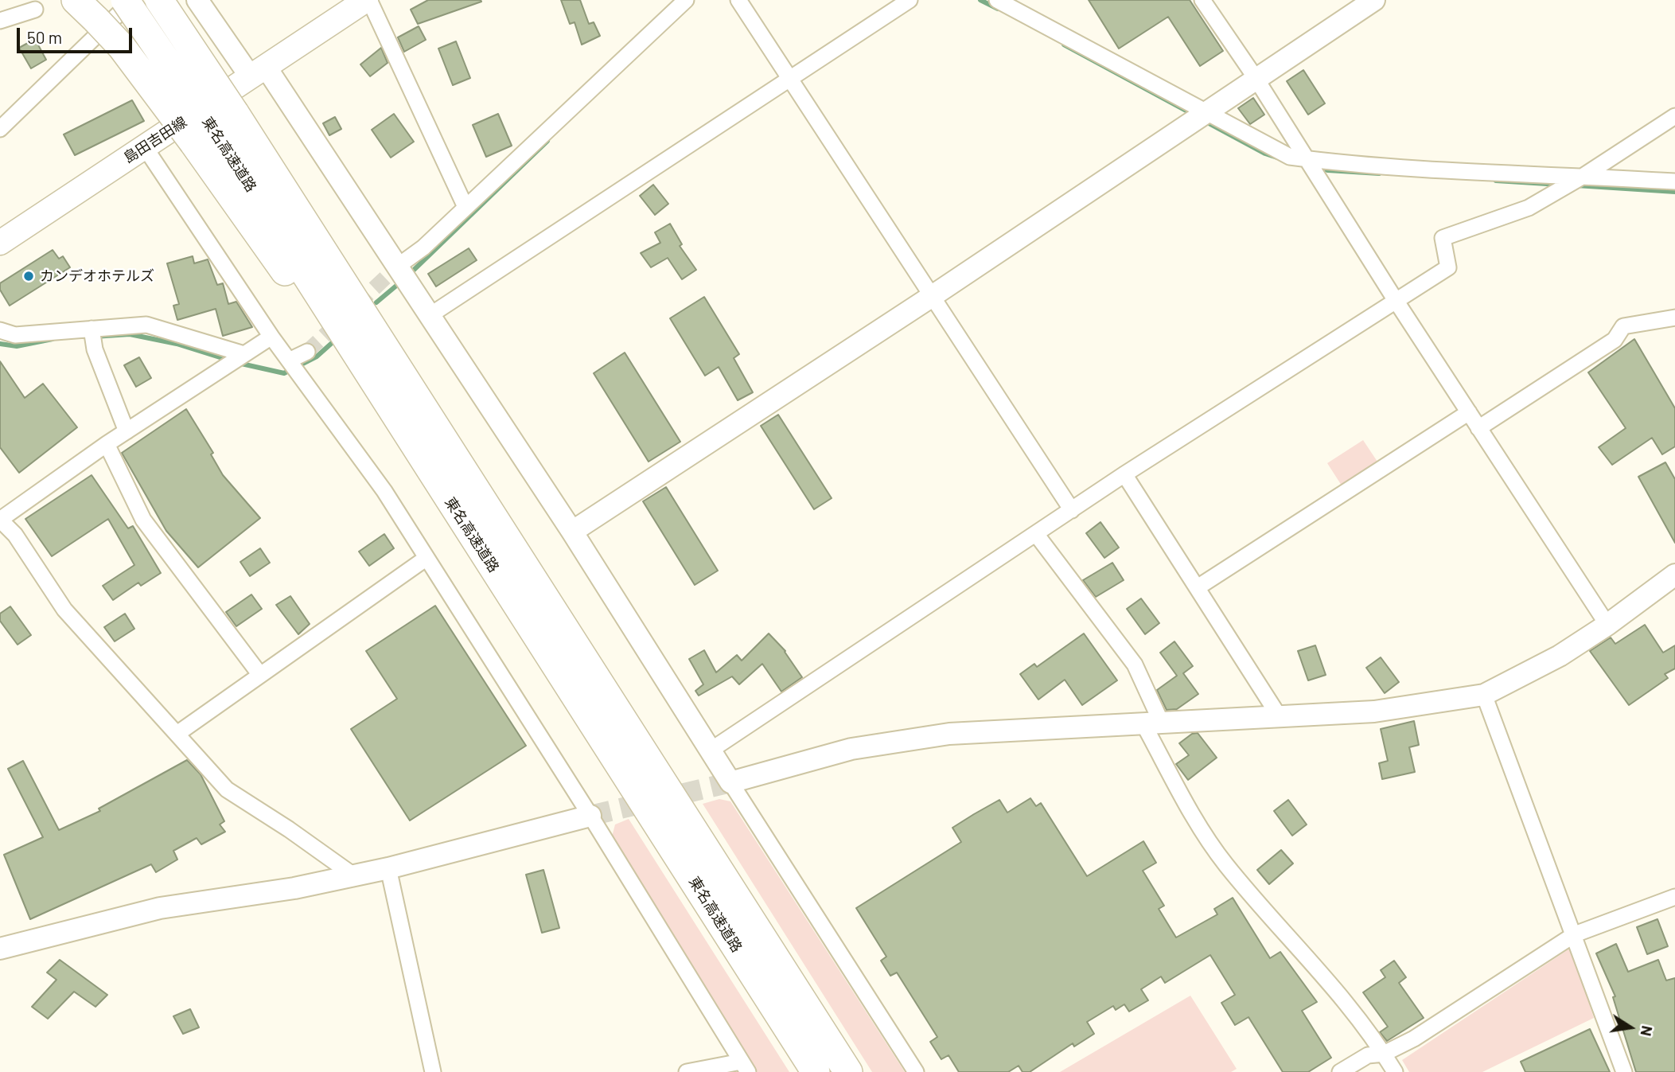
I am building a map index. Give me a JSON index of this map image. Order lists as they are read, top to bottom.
{
  "streets": {
    "highway": ["東名高速道路"],
    "main road": ["島田吉田線"]
  },
  "places": ["カンデオホテルズ"],
  "scale_bar": "50 m",
  "north": "right"
}
